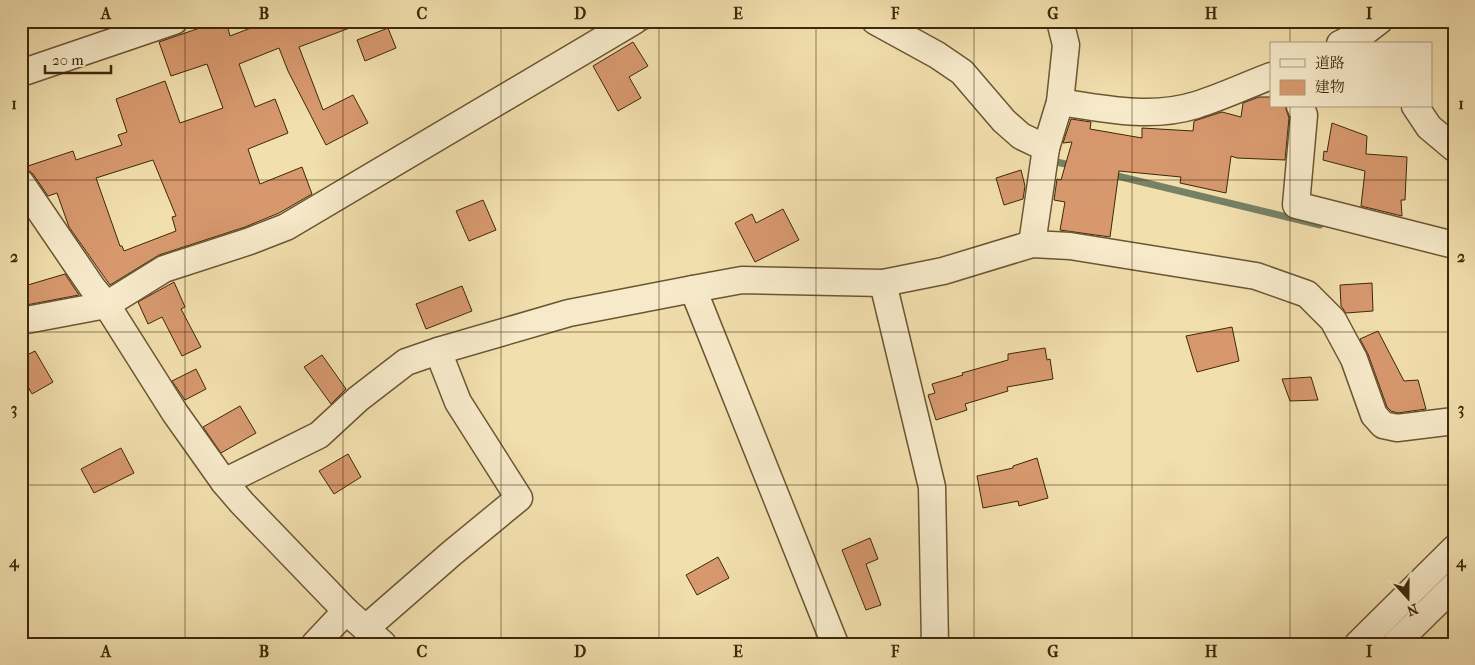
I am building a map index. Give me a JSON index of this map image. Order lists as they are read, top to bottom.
{
  "legend": ["道路", "建物"],
  "scale_bar": "20 m",
  "north": "bottom",
  "grid": {
    "columns": [
      "A",
      "B",
      "C",
      "D",
      "E",
      "F",
      "G",
      "H",
      "I"
    ],
    "rows": [
      "1",
      "2",
      "3",
      "4"
    ]
  }
}
